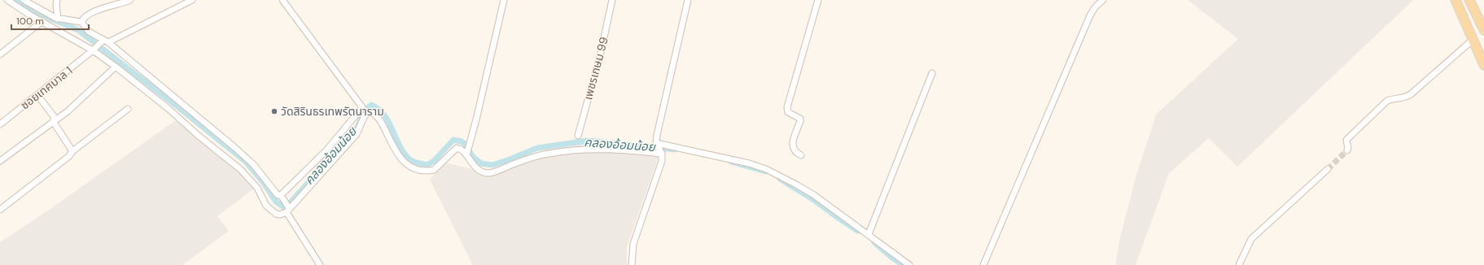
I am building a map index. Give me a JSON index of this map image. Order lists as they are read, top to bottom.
{
  "streets": {
    "street": ["เพชรเกษม 99", "ซอยเทศบาล 1"]
  },
  "water": ["คลองอ้อมน้อย"],
  "places": ["วัดสิรินธรเทพรัตนาราม"],
  "scale_bar": "100 m"
}
